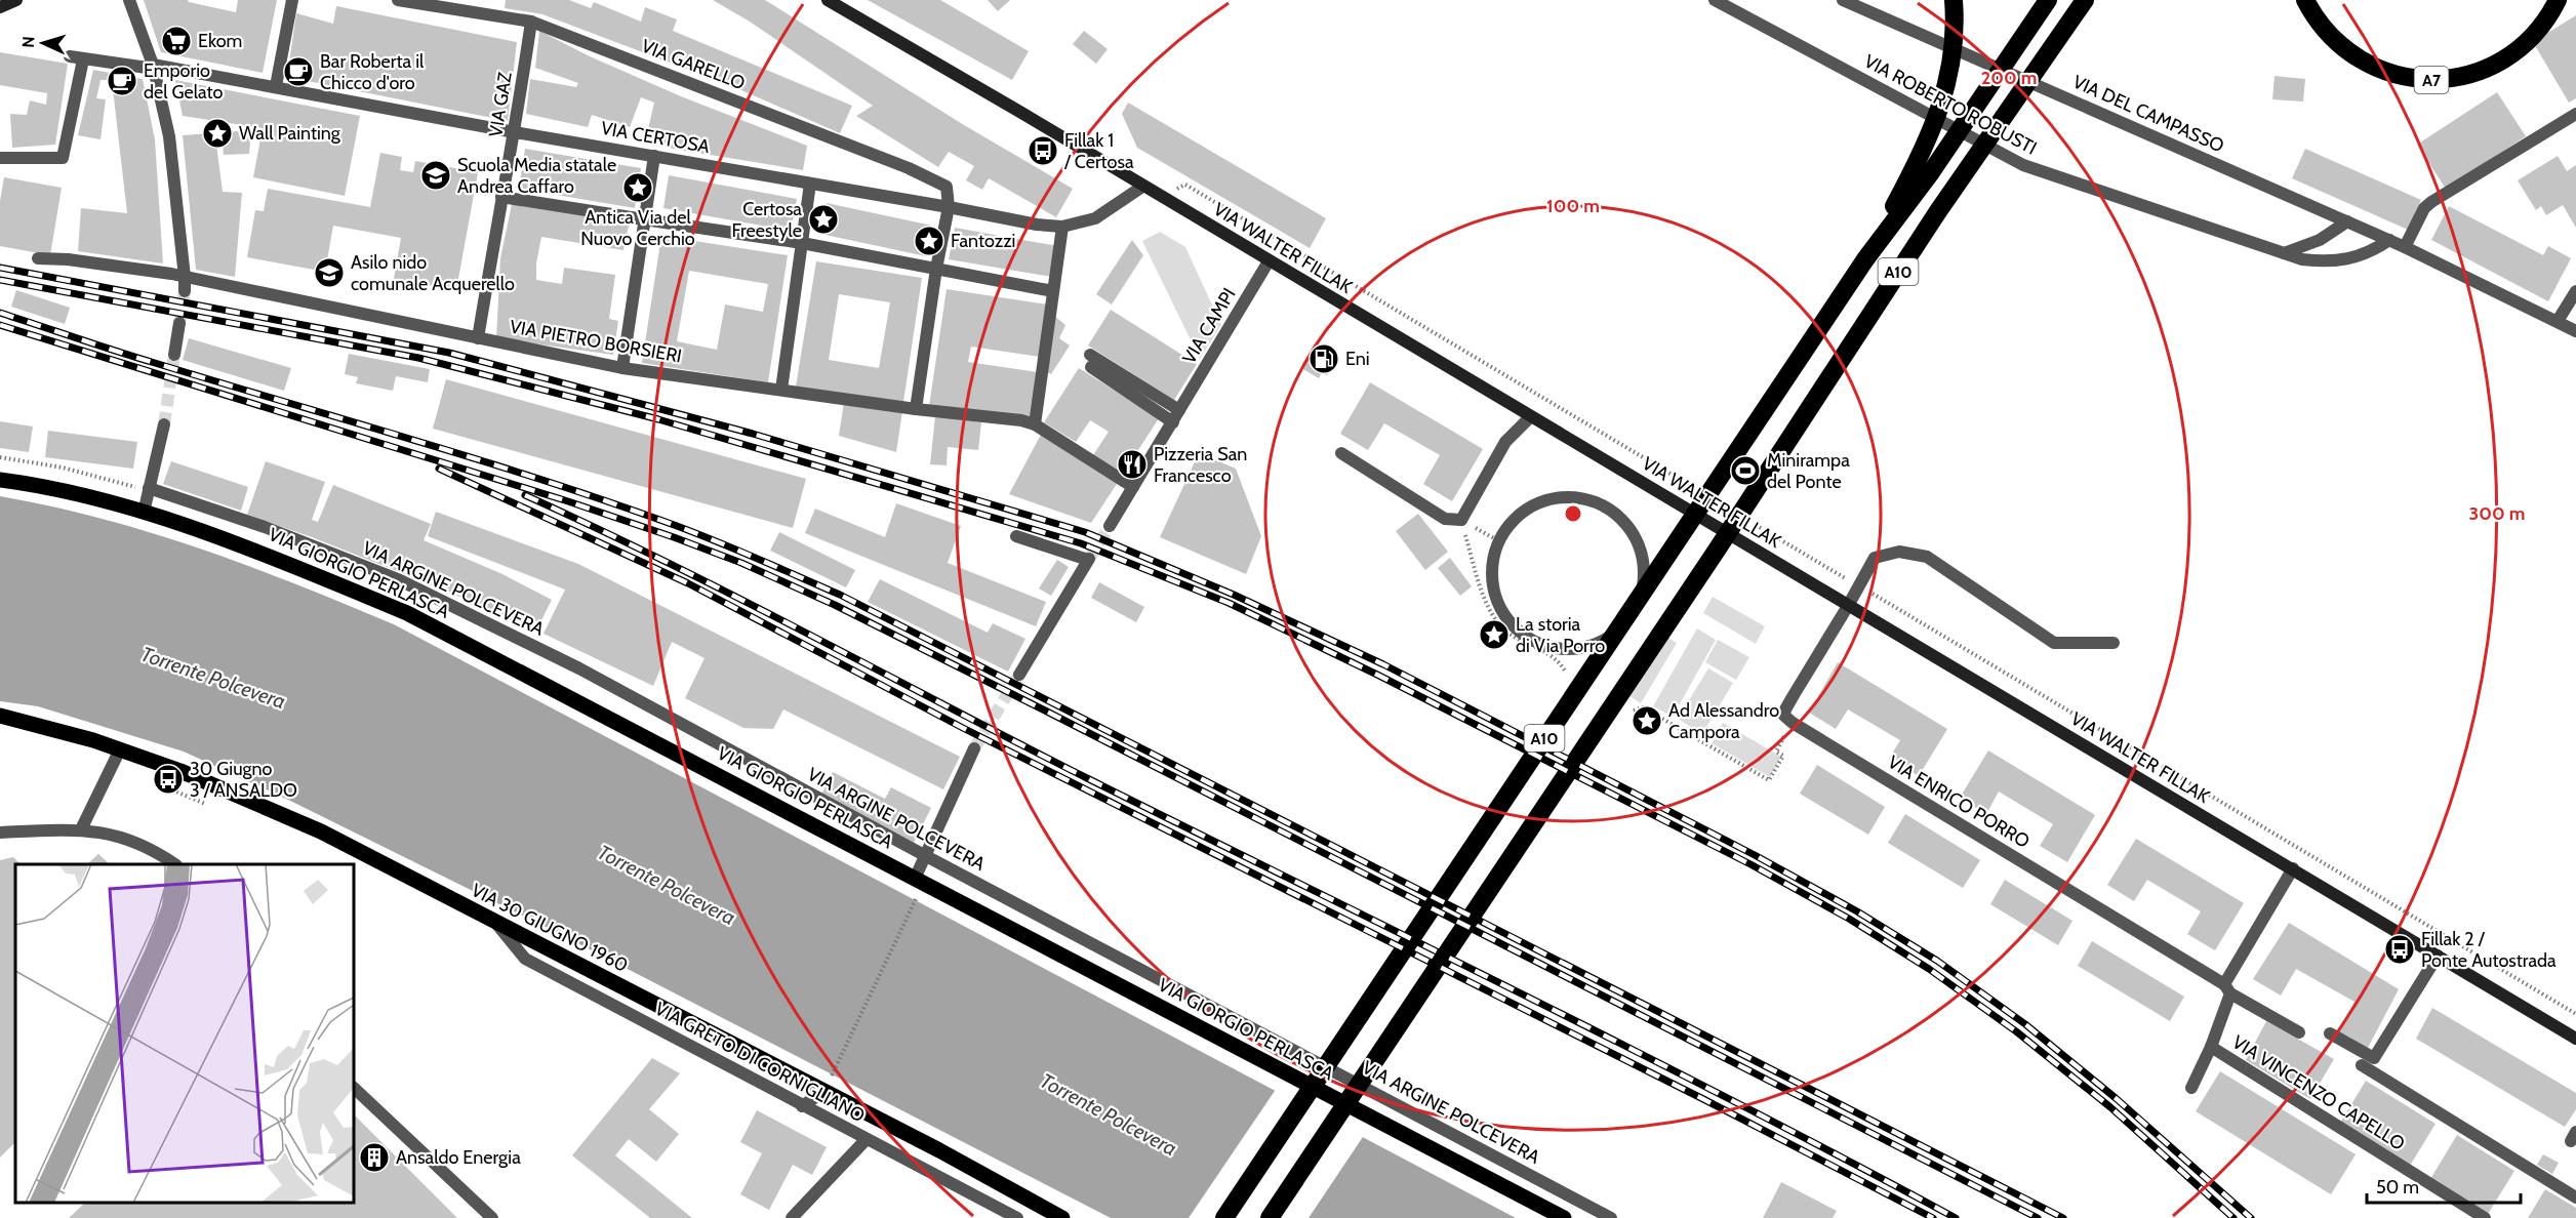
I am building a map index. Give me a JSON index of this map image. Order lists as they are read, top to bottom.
{
  "streets": {
    "highway": ["A7", "A10"],
    "main road": ["VIA WALTER FILLAK", "VIA GIORGIO PERLASCA", "VIA 30 GIUGNO 1960"],
    "street": [
      "VIA GARELLO",
      "VIA GAZ",
      "VIA ROBERTO ROBUSTI",
      "VIA DEL CAMPASSO",
      "VIA CERTOSA",
      "VIA CAMPI",
      "VIA PIETRO BORSIERI",
      "VIA ARGINE POLCEVERA",
      "VIA ENRICO PORRO",
      "VIA GRETO DI CORNIGLIANO",
      "VIA VINCENZO CAPELLO"
    ]
  },
  "crossings": [
    ["VIA GARELLO", "VIA GAZ"],
    ["VIA GARELLO", "VIA CERTOSA"],
    ["VIA GAZ", "VIA CERTOSA"],
    ["VIA GAZ", "VIA PIETRO BORSIERI"],
    ["VIA ROBERTO ROBUSTI", "VIA DEL CAMPASSO"],
    ["VIA CERTOSA", "VIA WALTER FILLAK"],
    ["VIA WALTER FILLAK", "VIA CAMPI"],
    ["VIA WALTER FILLAK", "VIA ENRICO PORRO"],
    ["VIA WALTER FILLAK", "VIA VINCENZO CAPELLO"],
    ["VIA CAMPI", "VIA PIETRO BORSIERI"],
    ["VIA ENRICO PORRO", "VIA VINCENZO CAPELLO"],
    ["VIA 30 GIUGNO 1960", "VIA GRETO DI CORNIGLIANO"]
  ],
  "water": ["Torrente Polcevera"],
  "places": {
    "supermarket": ["Ekom"],
    "cafe": ["Bar Roberta il Chicco d'oro", "Emporio del Gelato"],
    "place": [
      "Wall Painting",
      "Antica Via del Nuovo Cerchio",
      "Certosa Freestyle",
      "Fantozzi",
      "La storia di Via Porro",
      "Ad Alessandro Campora"
    ],
    "bus stop": ["Fillak 1 / Certosa", "30 Giugno 3 / ANSALDO", "Fillak 2 / Ponte Autostrada"],
    "school or university": ["Scuola Media statale Andrea Caffaro", "Asilo nido comunale Acquerello"],
    "fuel station": ["Eni"],
    "restaurant": ["Pizzeria San Francesco"],
    "sports": ["Minirampa del Ponte"],
    "building": ["Ansaldo Energia"]
  },
  "scale_bar": "50 m",
  "north": "left",
  "rings": ["200 m", "100 m", "300 m"]
}
